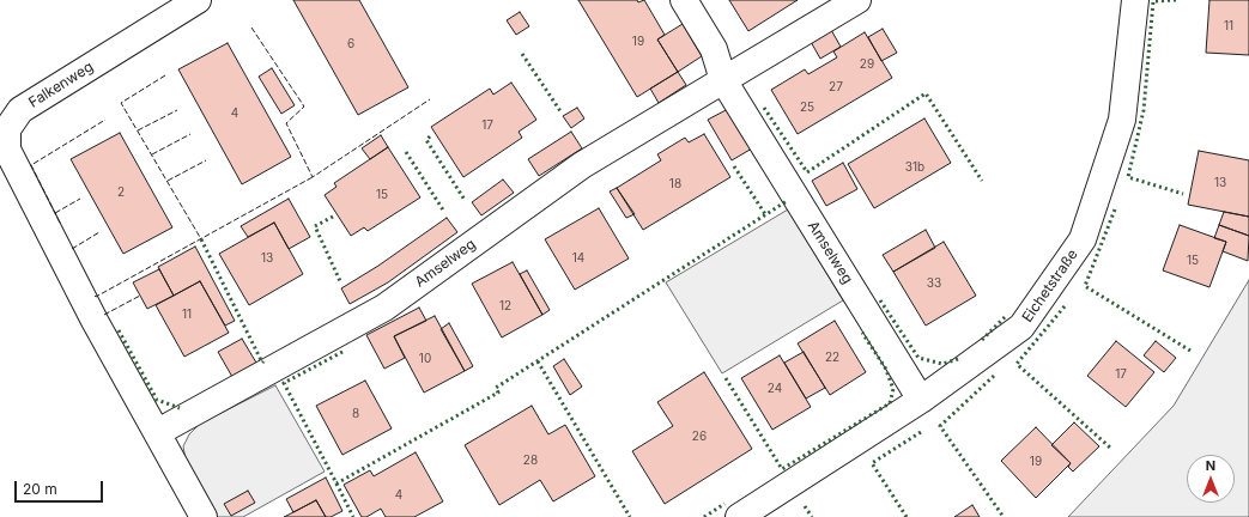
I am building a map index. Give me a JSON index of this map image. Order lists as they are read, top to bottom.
{
  "streets": {
    "street": ["Falkenweg", "Amselweg", "Eichetstraße"]
  },
  "crossings": [
    ["Falkenweg", "Amselweg"],
    ["Amselweg", "Eichetstraße"]
  ],
  "house_numbers": [
    "11",
    "19",
    "6",
    "29",
    "27",
    "25",
    "4",
    "17",
    "31b",
    "13",
    "18",
    "2",
    "15",
    "13",
    "14",
    "15",
    "33",
    "12",
    "11",
    "22",
    "10",
    "17",
    "24",
    "8",
    "26",
    "28",
    "19",
    "4"
  ],
  "scale_bar": "20 m",
  "north": "top"
}
